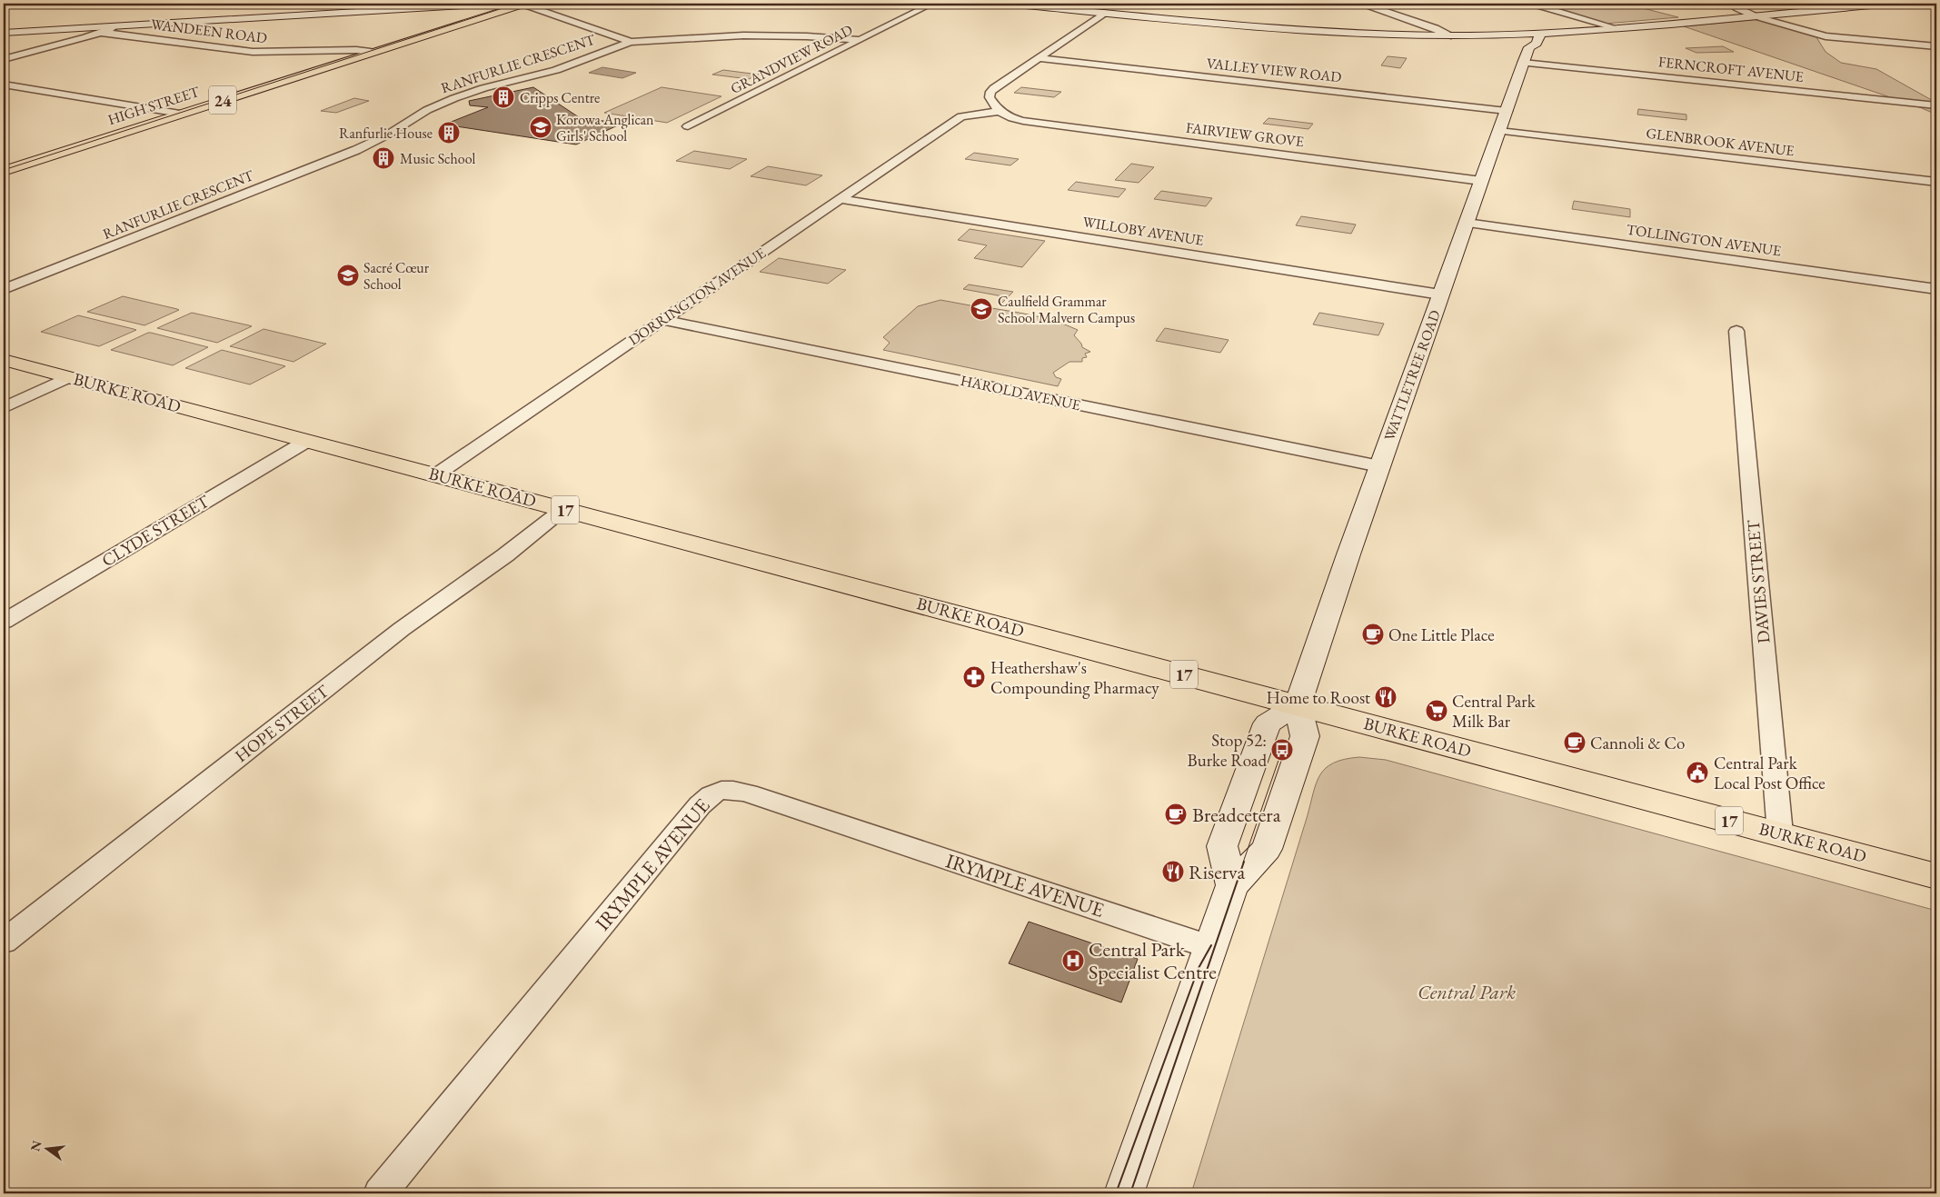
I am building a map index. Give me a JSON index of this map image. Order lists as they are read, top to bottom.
{
  "streets": {
    "main road": [
      "24",
      "HIGH STREET",
      "WATTLETREE ROAD",
      "BURKE ROAD",
      "17"
    ],
    "street": [
      "WANDEEN ROAD",
      "GRANDVIEW ROAD",
      "RANFURLIE CRESCENT",
      "FERNCROFT AVENUE",
      "VALLEY VIEW ROAD",
      "FAIRVIEW GROVE",
      "GLENBROOK AVENUE",
      "WILLOBY AVENUE",
      "TOLLINGTON AVENUE",
      "DORRINGTON AVENUE",
      "HAROLD AVENUE",
      "CLYDE STREET",
      "DAVIES STREET",
      "HOPE STREET",
      "IRYMPLE AVENUE"
    ]
  },
  "crossings": [
    ["WANDEEN ROAD", "HIGH STREET"],
    ["GRANDVIEW ROAD", "RANFURLIE CRESCENT"],
    ["FERNCROFT AVENUE", "WATTLETREE ROAD"],
    ["VALLEY VIEW ROAD", "WATTLETREE ROAD"],
    ["FAIRVIEW GROVE", "DORRINGTON AVENUE"],
    ["FAIRVIEW GROVE", "WATTLETREE ROAD"],
    ["GLENBROOK AVENUE", "WATTLETREE ROAD"],
    ["WILLOBY AVENUE", "DORRINGTON AVENUE"],
    ["WILLOBY AVENUE", "WATTLETREE ROAD"],
    ["TOLLINGTON AVENUE", "WATTLETREE ROAD"],
    ["DORRINGTON AVENUE", "BURKE ROAD"],
    ["DORRINGTON AVENUE", "HAROLD AVENUE"],
    ["WATTLETREE ROAD", "BURKE ROAD"],
    ["WATTLETREE ROAD", "HAROLD AVENUE"],
    ["BURKE ROAD", "CLYDE STREET"],
    ["BURKE ROAD", "DAVIES STREET"],
    ["BURKE ROAD", "HOPE STREET"]
  ],
  "parks": ["Central Park"],
  "places": {
    "building": ["Cripps Centre", "Ranfurlie House", "Music School"],
    "school or university": ["Korowa Anglican Girls' School", "Sacré Cœur School", "Caulfield Grammar School Malvern Campus"],
    "cafe": ["One Little Place", "Cannoli & Co", "Breadcetera"],
    "pharmacy": ["Heathershaw's Compounding Pharmacy"],
    "restaurant": ["Home to Roost", "Riserva"],
    "supermarket": ["Central Park Milk Bar"],
    "bus stop": ["Stop 52: Burke Road"],
    "public building": ["Central Park Local Post Office"],
    "hospital": ["Central Park Specialist Centre"]
  },
  "north": "left"
}
